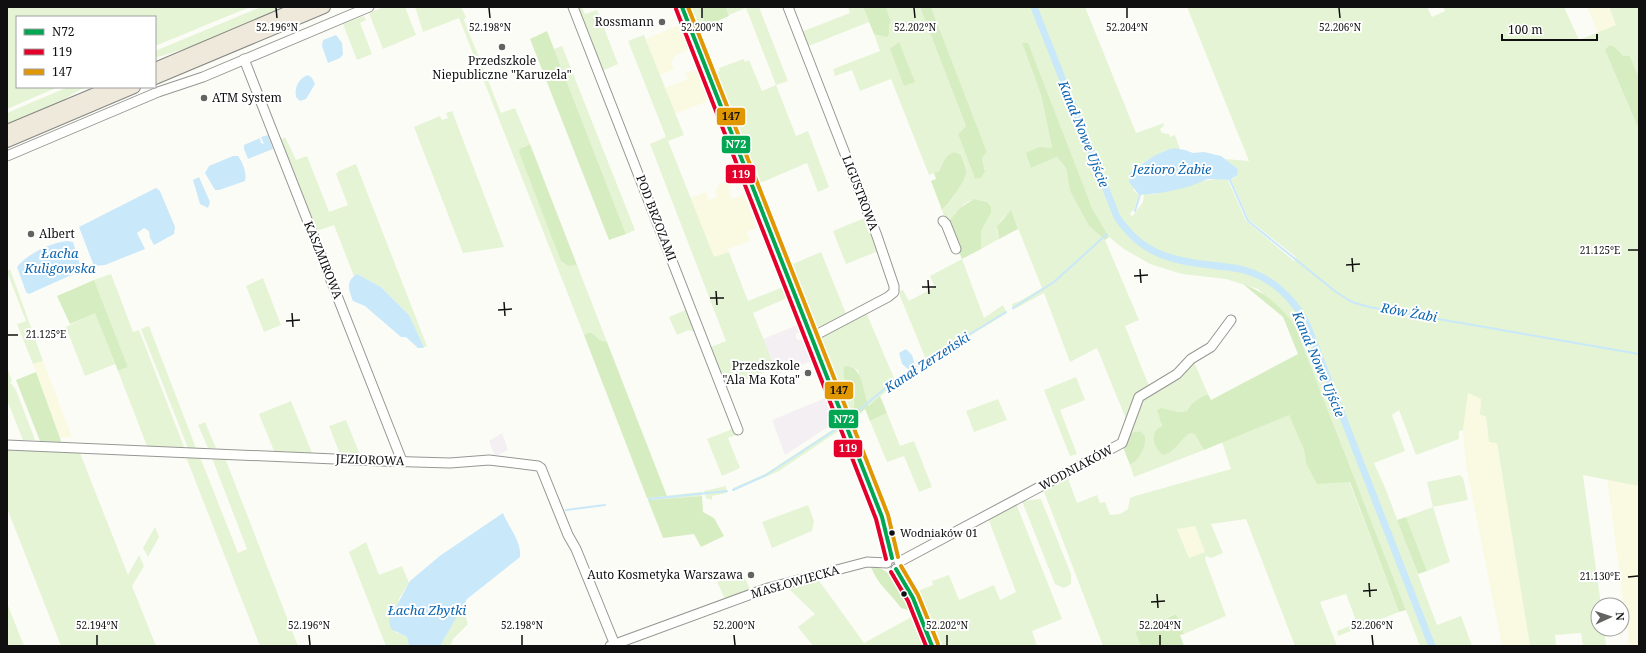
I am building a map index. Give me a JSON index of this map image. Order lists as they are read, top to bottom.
{
  "streets": {
    "street": [
      "LIGUSTROWA",
      "POD BRZOZAMI",
      "KASZMIROWA",
      "JEZIOROWA",
      "WODNIAKÓW",
      "MASŁOWIECKA"
    ]
  },
  "crossings": [
    ["KASZMIROWA", "JEZIOROWA"],
    ["JEZIOROWA", "MASŁOWIECKA"],
    ["WODNIAKÓW", "MASŁOWIECKA"]
  ],
  "water": [
    "Kanał Nowe Ujście",
    "Jezioro Żabie",
    "Łacha Kuligowska",
    "Rów Żabi",
    "Kanał Zerzeński",
    "Łacha Zbytki"
  ],
  "places": [
    "Rossmann",
    "Przedszkole Niepubliczne \"Karuzela\"",
    "ATM System",
    "Albert",
    "Przedszkole \"Ala Ma Kota\"",
    "Wodniaków 01",
    "Auto Kosmetyka Warszawa"
  ],
  "lines": ["transit line N72", "transit line 147", "transit line 119"],
  "legend": ["N72", "119", "147"],
  "scale_bar": "100 m",
  "north": "right",
  "coordinates": [
    "52.196°N",
    "52.198°N",
    "52.200°N",
    "52.202°N",
    "52.204°N",
    "52.206°N",
    "21.125°E",
    "21.130°E",
    "52.194°N"
  ]
}
